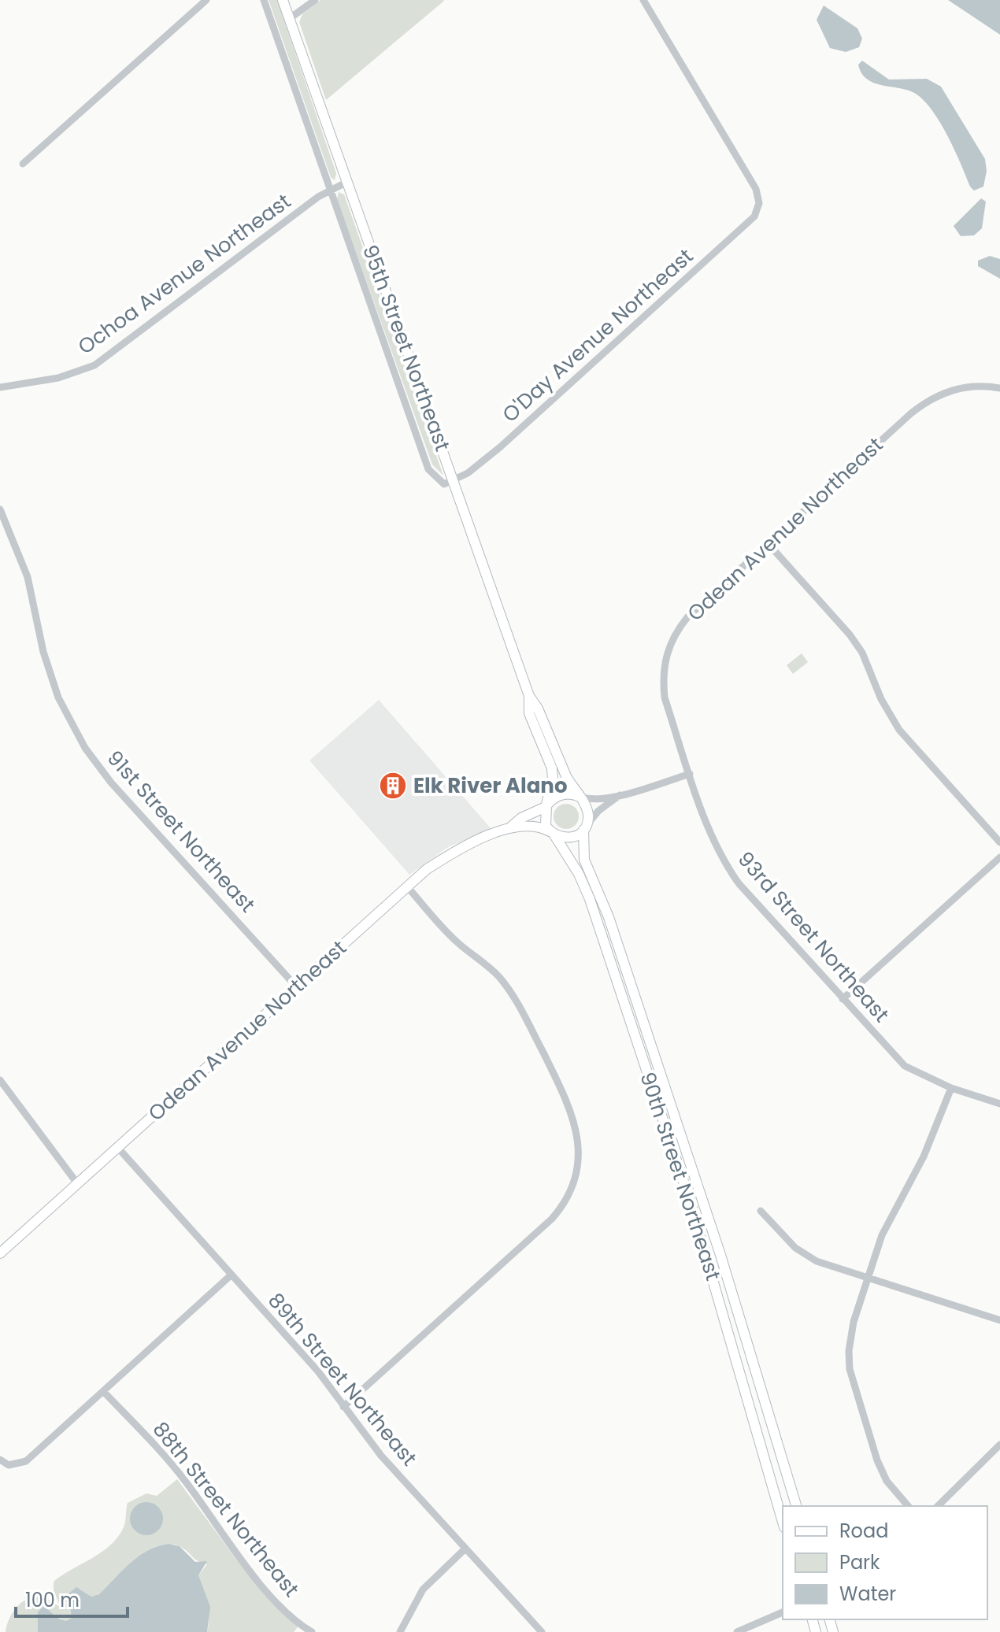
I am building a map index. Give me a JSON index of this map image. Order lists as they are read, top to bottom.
{
  "streets": {
    "main road": ["95th Street Northeast", "Odean Avenue Northeast", "90th Street Northeast"],
    "street": [
      "Ochoa Avenue Northeast",
      "O'Day Avenue Northeast",
      "91st Street Northeast",
      "93rd Street Northeast",
      "89th Street Northeast",
      "88th Street Northeast"
    ]
  },
  "crossings": [
    ["Ochoa Avenue Northeast", "95th Street Northeast"],
    ["O'Day Avenue Northeast", "95th Street Northeast"],
    ["Odean Avenue Northeast", "91st Street Northeast"],
    ["Odean Avenue Northeast", "93rd Street Northeast"],
    ["Odean Avenue Northeast", "90th Street Northeast"],
    ["Odean Avenue Northeast", "89th Street Northeast"]
  ],
  "places": {
    "building": ["Elk River Alano"]
  },
  "legend": ["Road", "Park", "Water"],
  "scale_bar": "100 m"
}
